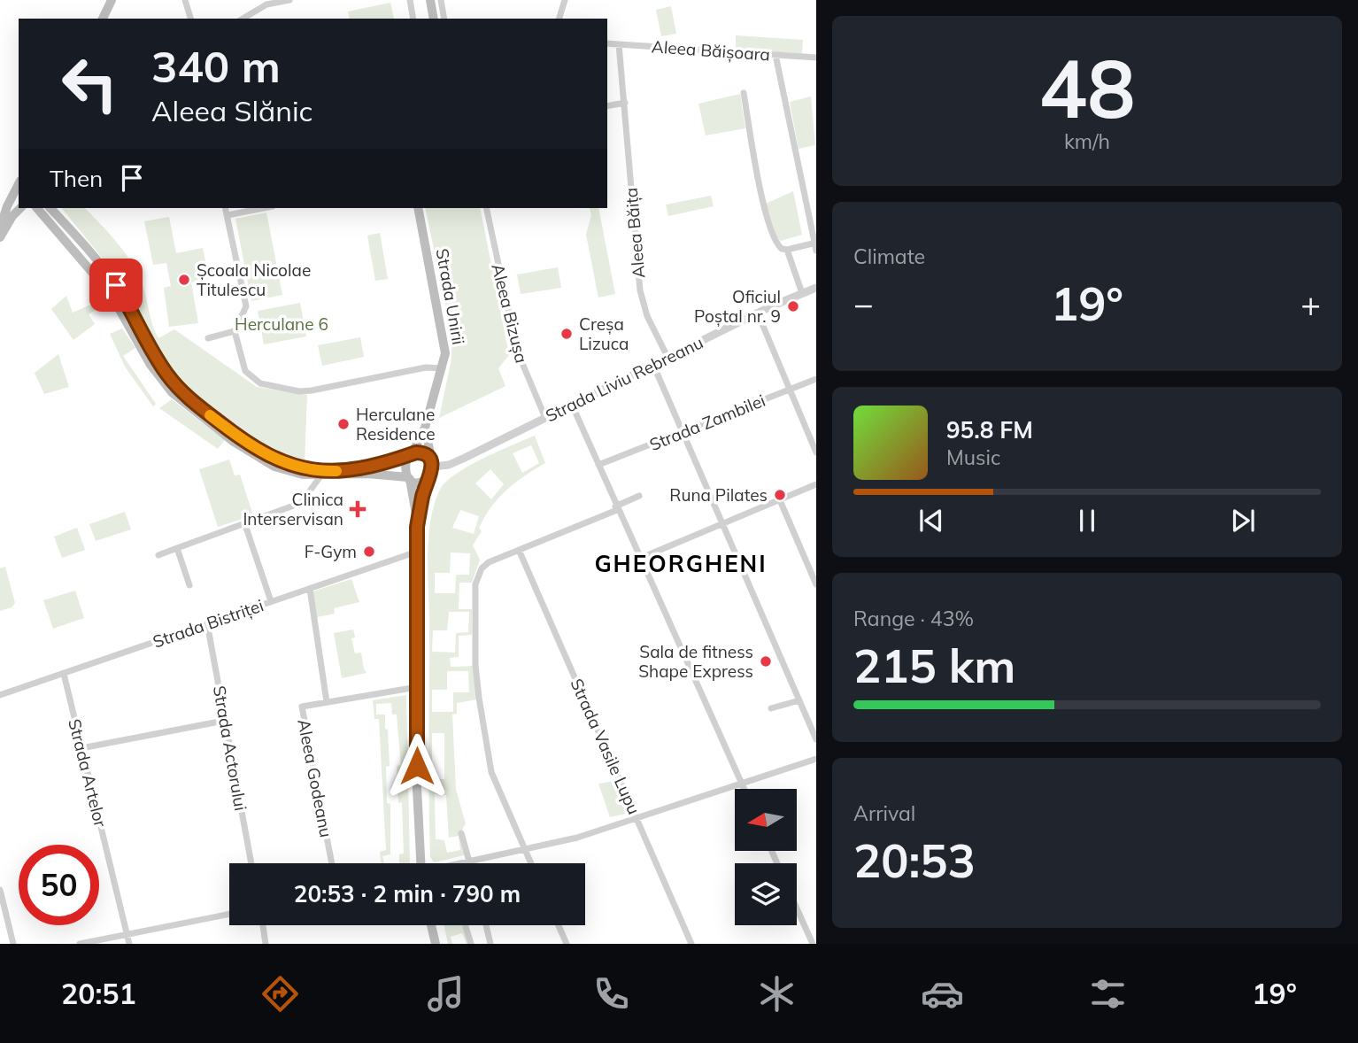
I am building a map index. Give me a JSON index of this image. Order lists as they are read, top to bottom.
{
  "streets": {
    "main road": ["Strada Unirii"],
    "street": [
      "Aleea Băișoara",
      "Aleea Băița",
      "Aleea Bizușa",
      "Strada Liviu Rebreanu",
      "Strada Zambilei",
      "Strada Bistriței",
      "Strada Vasile Lupu",
      "Strada Actorului",
      "Strada Artelor",
      "Aleea Godeanu"
    ]
  },
  "crossings": [
    ["Aleea Băișoara", "Aleea Băița"],
    ["Aleea Băița", "Strada Liviu Rebreanu"],
    ["Strada Unirii", "Strada Liviu Rebreanu"],
    ["Aleea Bizușa", "Strada Liviu Rebreanu"],
    ["Strada Bistriței", "Strada Actorului"],
    ["Strada Bistriței", "Strada Artelor"],
    ["Strada Bistriței", "Aleea Godeanu"]
  ],
  "districts": ["GHEORGHENI"],
  "parks": ["Herculane 6"],
  "places": {
    "other": [
      "Școala Nicolae Titulescu",
      "Oficiul Poștal nr. 9",
      "Creșa Lizuca",
      "Herculane Residence",
      "Runa Pilates",
      "F-Gym",
      "Sala de fitness Shape Express"
    ],
    "health": ["Clinica Interservisan"]
  },
  "north": "left",
  "page": {
    "tile": [
      ["48", "km/h"],
      "Climate",
      ["Range · 43%", "215 km"],
      ["Arrival", "20:53"]
    ],
    "turn": ["340 m", "Aleea Slănic"],
    "then": "Then",
    "heat": ["−", "19°", "+"],
    "song": ["95.8 FM", "Music"],
    "limit": "50",
    "trip": "20:53 · 2 min · 790 m",
    "tabs": ["20:51", "19°"]
  }
}
